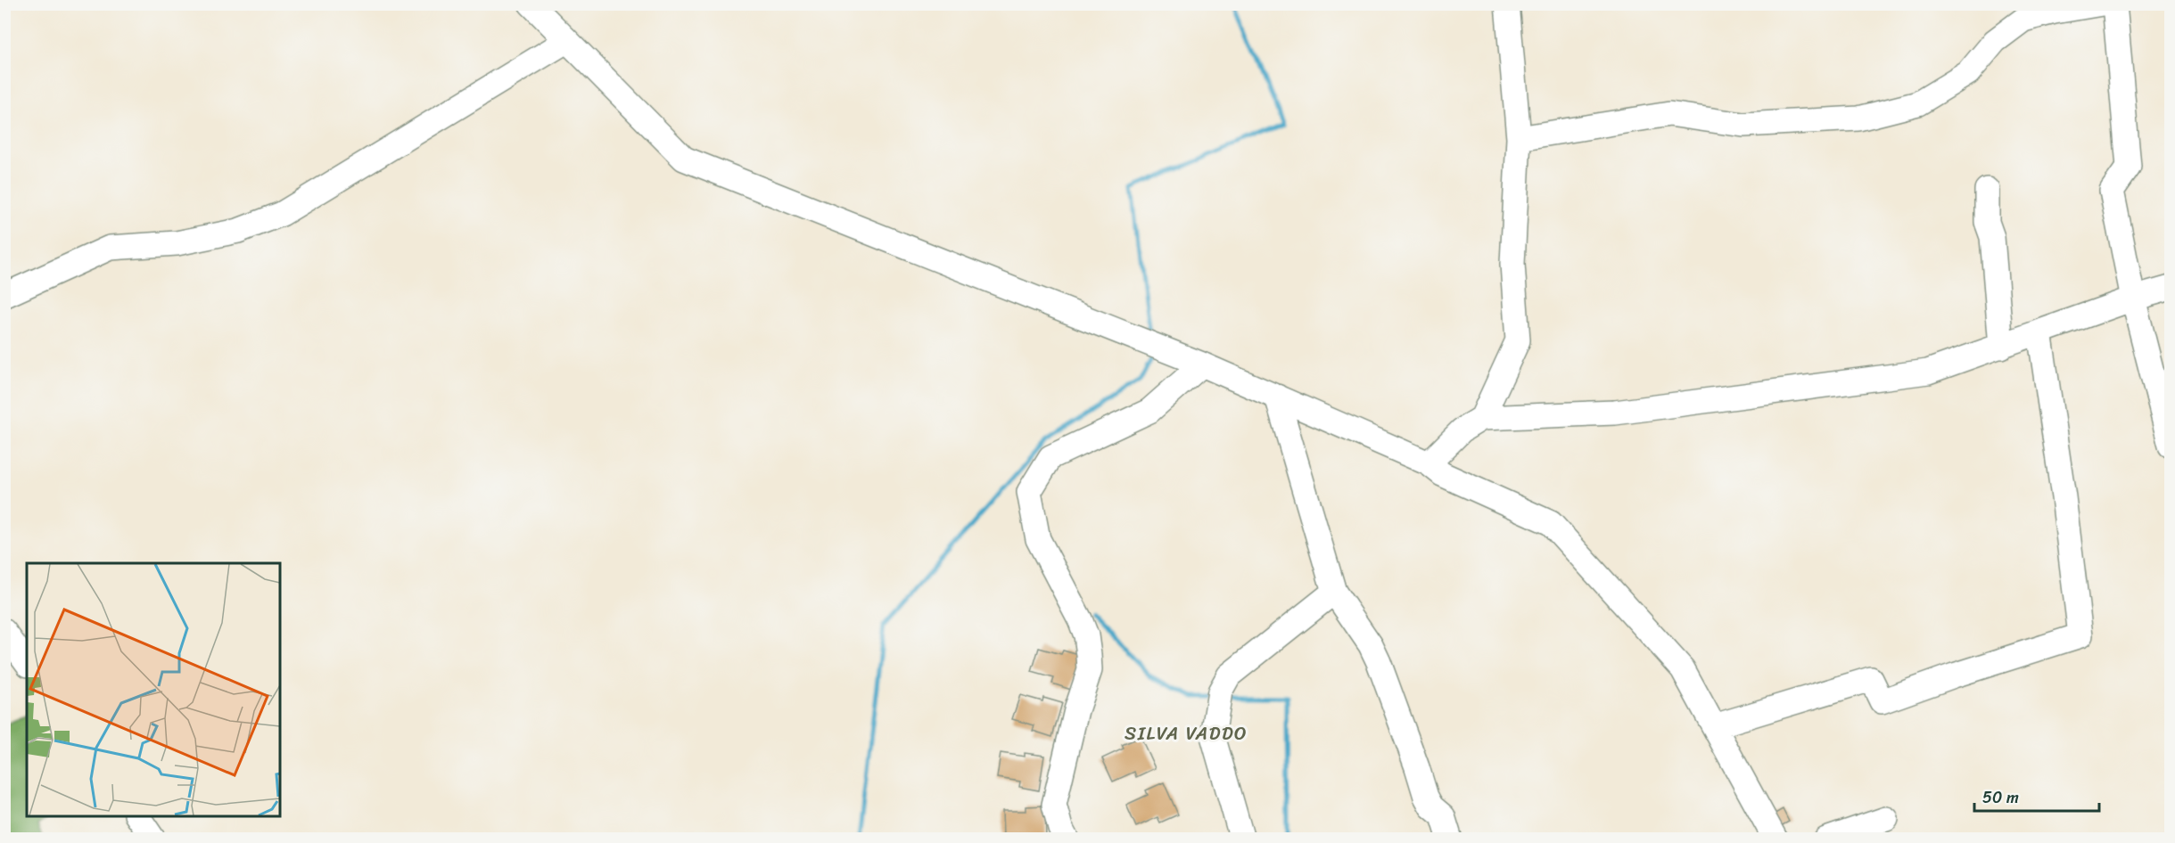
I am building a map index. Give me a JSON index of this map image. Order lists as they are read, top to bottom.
{
  "districts": ["SILVA VADDO"],
  "scale_bar": "50 m"
}
